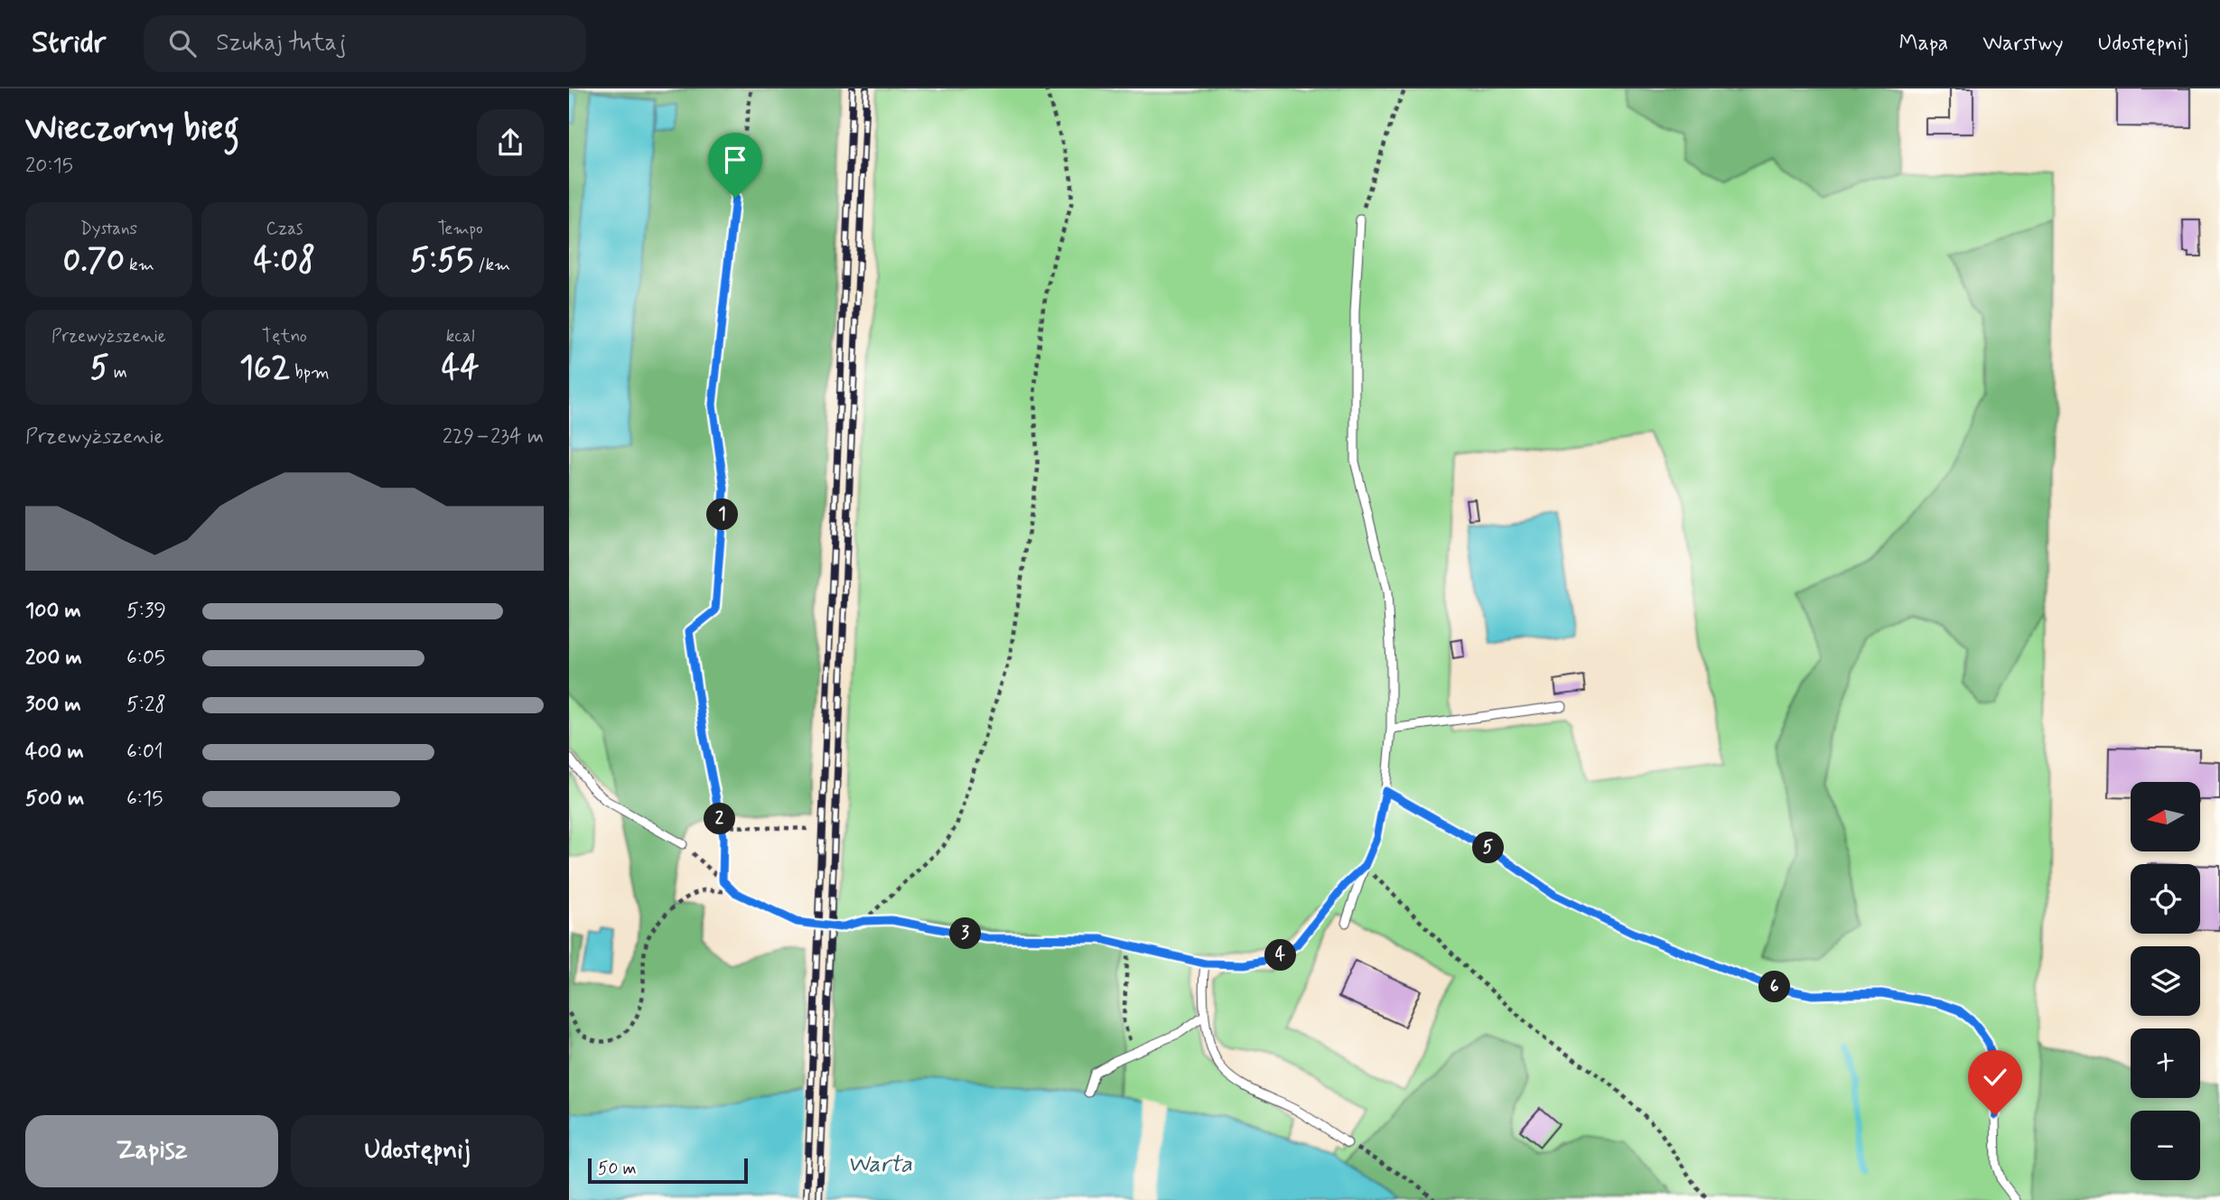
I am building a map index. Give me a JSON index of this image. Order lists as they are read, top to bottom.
{
  "water": ["Warta"],
  "scale_bar": "50 m",
  "north": "left",
  "page": {
    "header": "Stridr",
    "search": "Szukaj tutaj",
    "nav": ["Mapa", "Warstwy", "Udostępnij"],
    "heading": ["Wieczorny bieg", "20:15"],
    "stats": [
      ["Dystans", "0.70 km"],
      ["Czas", "4:08"],
      ["Tempo", "5:55 /km"],
      ["Przewyższenie", "5 m"],
      ["Tętno", "162 bpm"],
      ["kcal", "44"]
    ],
    "chart": ["Przewyższenie", "229–234 m"],
    "pins": [
      "1",
      "2",
      "5",
      "3",
      "4",
      "6"
    ],
    "list": [
      {
        "name": "100 m",
        "note": "5:39"
      },
      {
        "name": "200 m",
        "note": "6:05"
      },
      {
        "name": "300 m",
        "note": "5:28"
      },
      {
        "name": "400 m",
        "note": "6:01"
      },
      {
        "name": "500 m",
        "note": "6:15"
      }
    ],
    "map_buttons": ["+", "−"],
    "buttons": ["Zapisz", "Udostępnij"],
    "scale": "50 m"
  }
}
